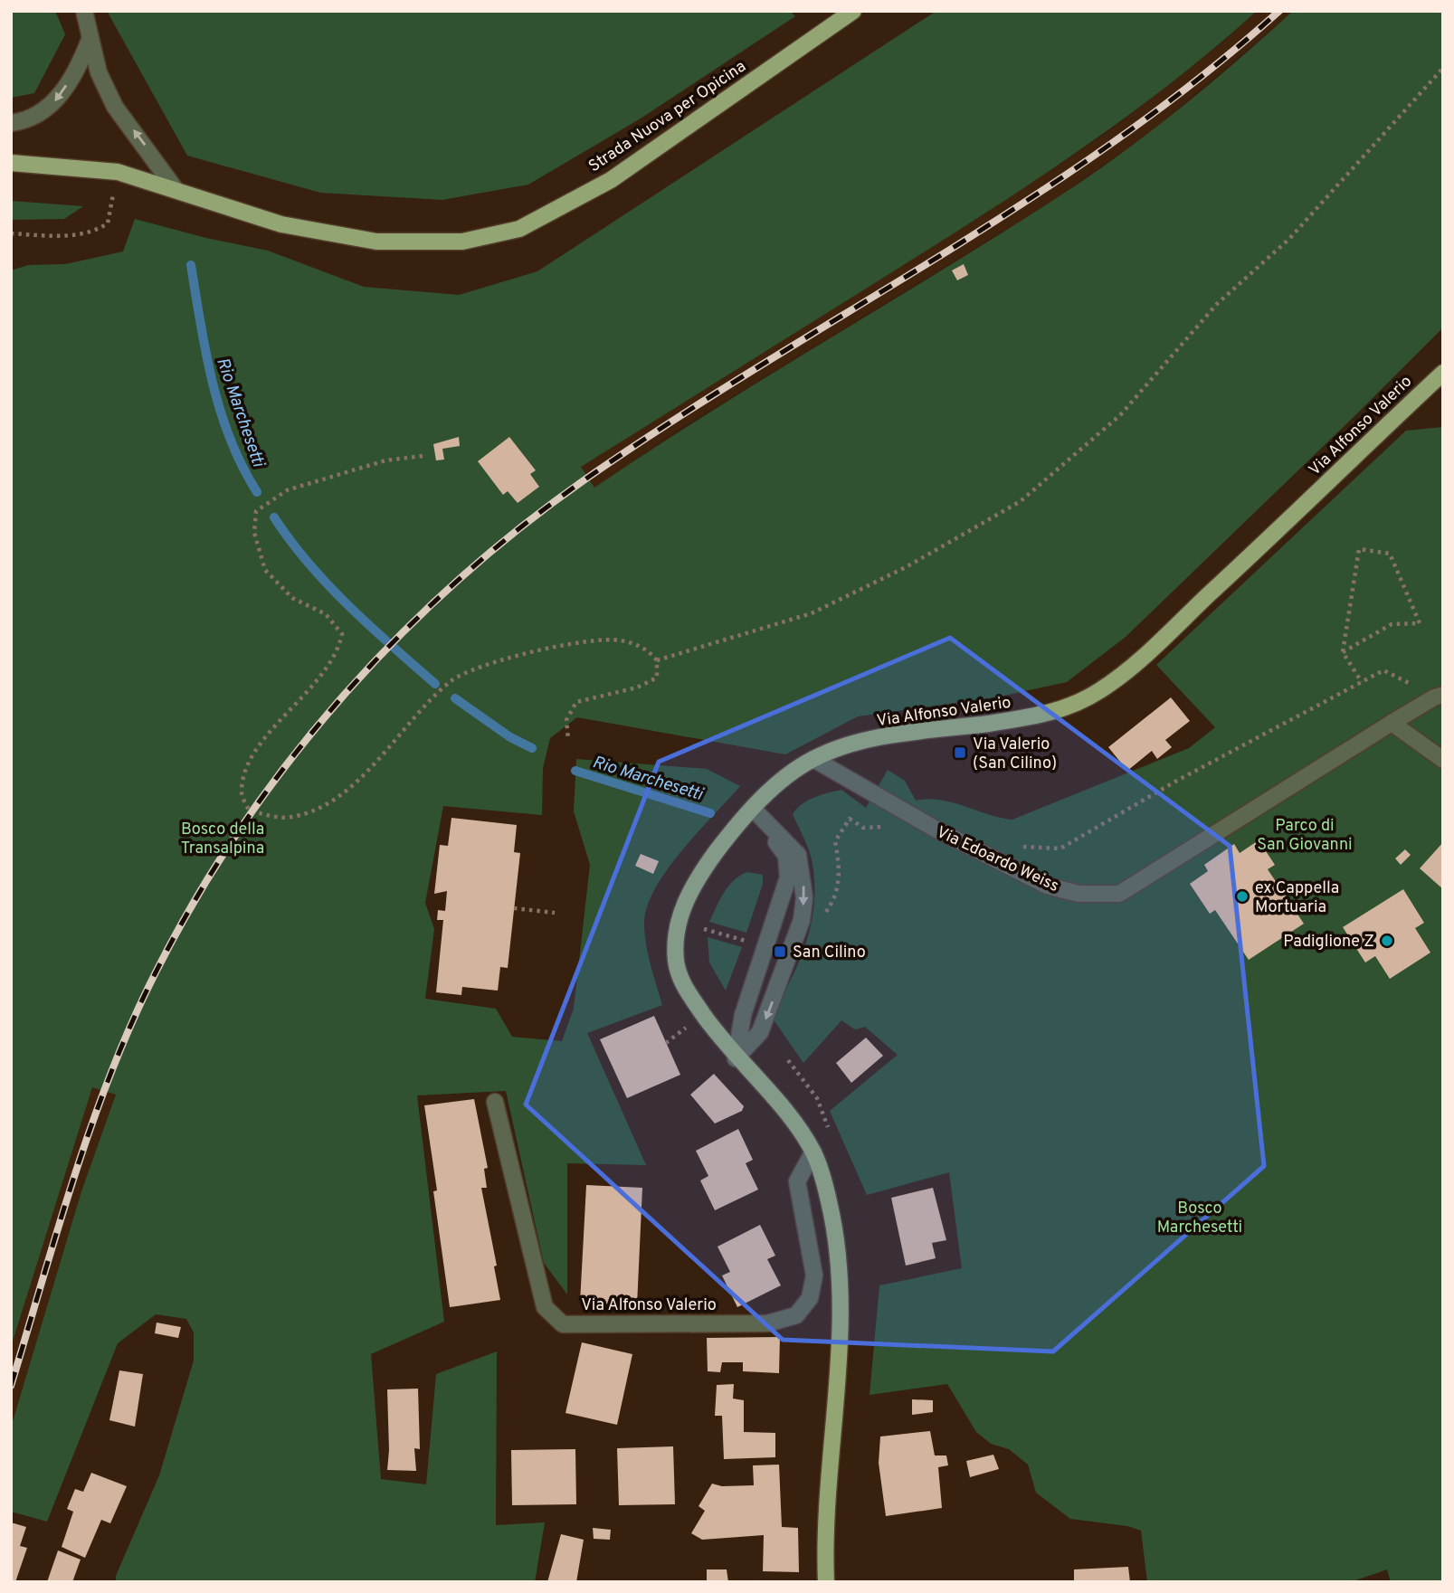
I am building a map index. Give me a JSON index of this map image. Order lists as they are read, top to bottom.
{
  "streets": {
    "main road": ["Strada Nuova per Opicina", "Via Alfonso Valerio"],
    "street": ["Via Edoardo Weiss"]
  },
  "crossings": [
    ["Via Alfonso Valerio", "Via Edoardo Weiss"]
  ],
  "water": ["Rio Marchesetti"],
  "parks": ["Parco di San Giovanni", "Bosco della Transalpina", "Bosco Marchesetti"],
  "places": {
    "transit": ["Via Valerio (San Cilino)", "San Cilino"],
    "other": ["ex Cappella Mortuaria", "Padiglione Z"]
  }
}
